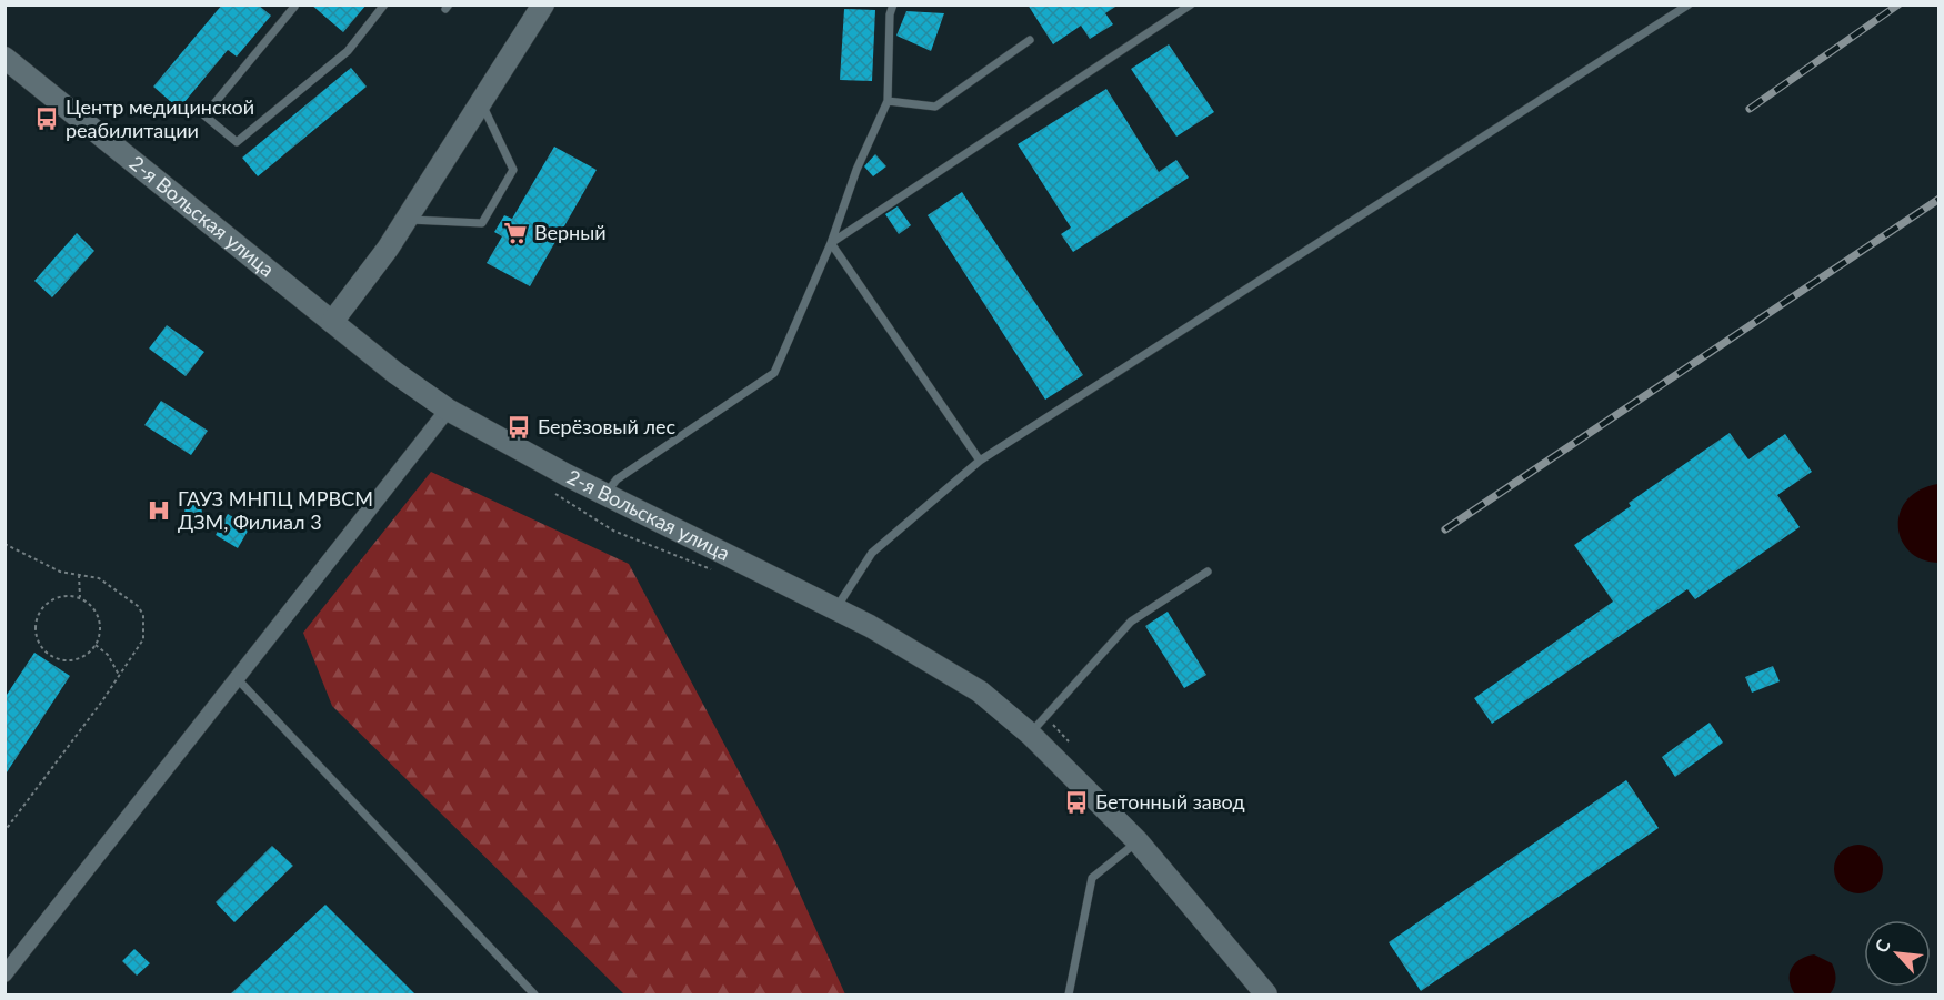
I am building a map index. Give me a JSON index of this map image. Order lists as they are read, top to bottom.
{
  "streets": {
    "main road": ["2-я Вольская улица"]
  },
  "places": {
    "bus stop": ["Центр медицинской реабилитации", "Берёзовый лес", "Бетонный завод"],
    "supermarket": ["Верный"],
    "hospital": ["ГАУЗ МНПЦ МРВСМ ДЗМ, Филиал 3"]
  },
  "north": "top left"
}
